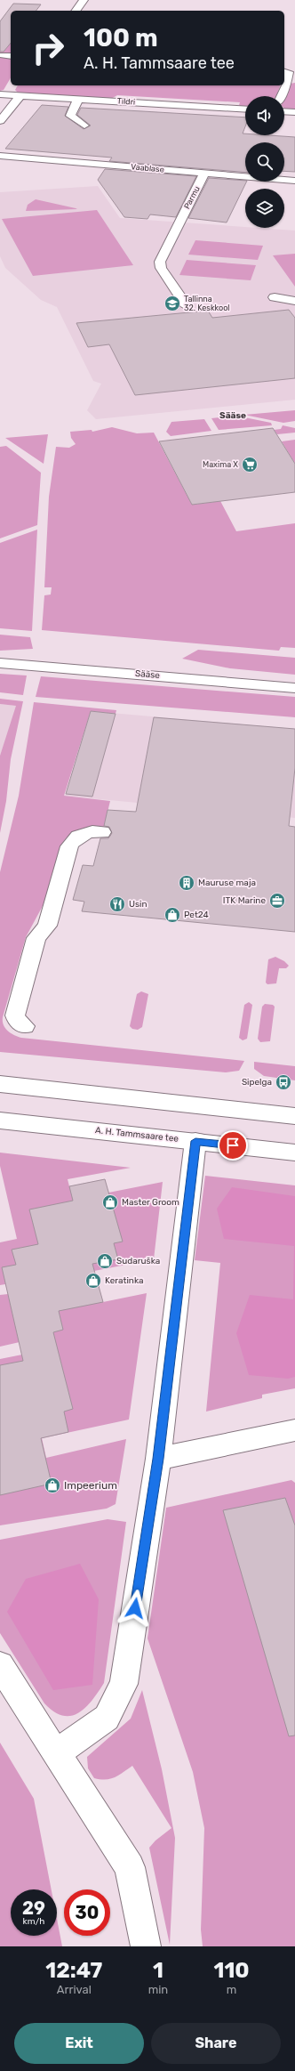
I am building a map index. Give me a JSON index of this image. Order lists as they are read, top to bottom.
{
  "streets": {
    "street": [
      "Tildri",
      "Vaablase",
      "Parmu",
      "Sääse",
      "A. H. Tammsaare tee"
    ]
  },
  "crossings": [
    ["Vaablase", "Parmu"]
  ],
  "districts": ["Sääse"],
  "places": {
    "school or university": ["Tallinna 32. Keskkool"],
    "supermarket": ["Maxima X"],
    "building": ["Mauruse maja"],
    "office": ["ITK Marine"],
    "restaurant": ["Usin"],
    "shop": [
      "Pet24",
      "Master Groom",
      "Sudaruška",
      "Keratinka",
      "Impeerium"
    ],
    "bus stop": ["Sipelga"]
  },
  "page": {
    "turn": ["100 m", "A. H. Tammsaare tee"],
    "speed": "29 km/h",
    "limit": "30",
    "eta": [
      "12:47",
      "Arrival",
      "1",
      "min",
      "110",
      "m"
    ],
    "buttons": ["Exit", "Share"]
  }
}
